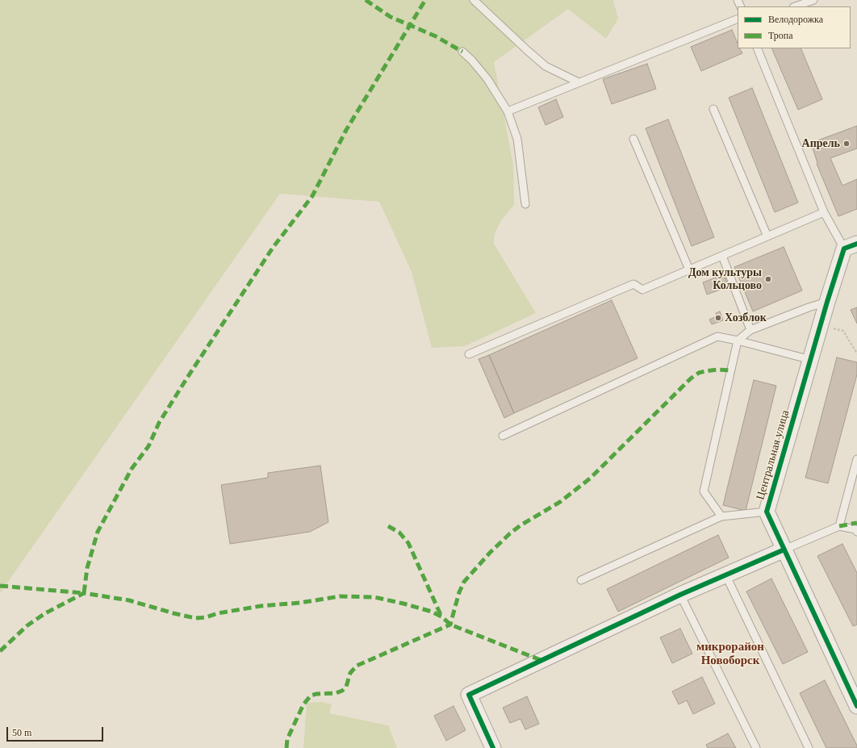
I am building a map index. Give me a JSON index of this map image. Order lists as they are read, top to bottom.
{
  "streets": {
    "street": ["Центральная улица"]
  },
  "districts": ["микрорайон Новоборск"],
  "places": ["Апрель", "Дом культуры Кольцово", "Хозблок"],
  "legend": ["Велодорожка", "Тропа"],
  "scale_bar": "50 m"
}
